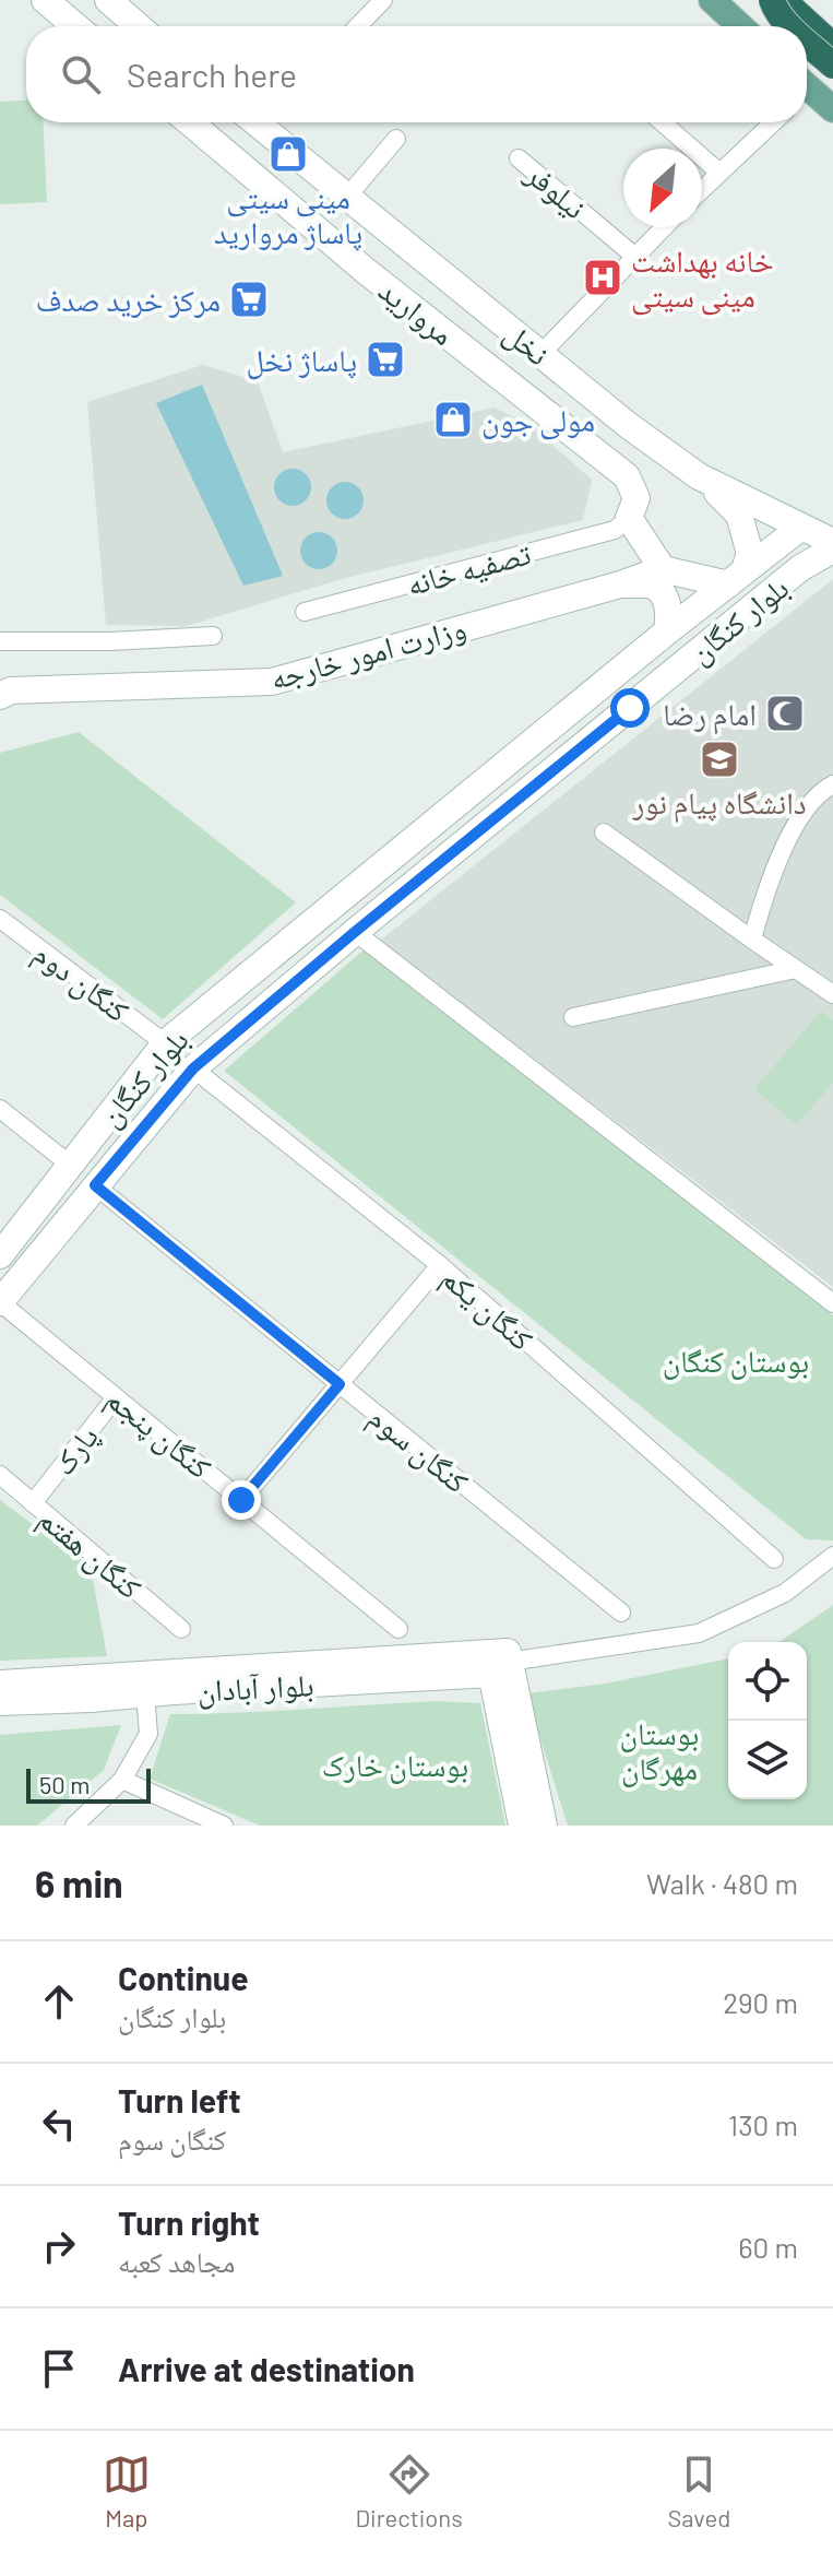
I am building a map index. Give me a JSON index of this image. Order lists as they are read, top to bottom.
{
  "streets": {
    "main road": [
      "مروارید",
      "نخل",
      "بلوار کنگان",
      "وزارت امور خارجه",
      "بلوار آبادان"
    ],
    "street": [
      "نیلوفر",
      "تصفیه خانه",
      "کنگان دوم",
      "کنگان یکم",
      "کنگان پنجم",
      "کنگان سوم",
      "پارک",
      "کنگان هفتم"
    ]
  },
  "crossings": [
    ["مروارید", "تصفیه خانه"],
    ["نخل", "بلوار کنگان"],
    ["بلوار کنگان", "کنگان دوم"],
    ["بلوار کنگان", "کنگان یکم"],
    ["بلوار کنگان", "کنگان پنجم"],
    ["بلوار کنگان", "کنگان سوم"],
    ["کنگان پنجم", "پارک"],
    ["پارک", "کنگان هفتم"]
  ],
  "parks": ["بوستان کنگان", "بوستان مهرگان", "بوستان خارک"],
  "places": {
    "shop": ["مینی سیتی پاساژ مروارید", "مولی جون"],
    "hospital": ["خانه بهداشت مینی سیتی"],
    "supermarket": ["مرکز خرید صدف", "پاساژ نخل"],
    "mosque": ["امام رضا"],
    "school or university": ["دانشگاه پیام نور"]
  },
  "scale_bar": "50 m",
  "north": "bottom left",
  "page": {
    "search": "Search here",
    "scale": "50 m",
    "heading": ["6 min", "Walk · 480 m"],
    "list": [
      ["Continue", "بلوار کنگان", "290 m"],
      ["Turn left", "کنگان سوم", "130 m"],
      ["Turn right", "مجاهد کعبه", "60 m"],
      "Arrive at destination"
    ],
    "nav": ["Map", "Directions", "Saved"]
  }
}
